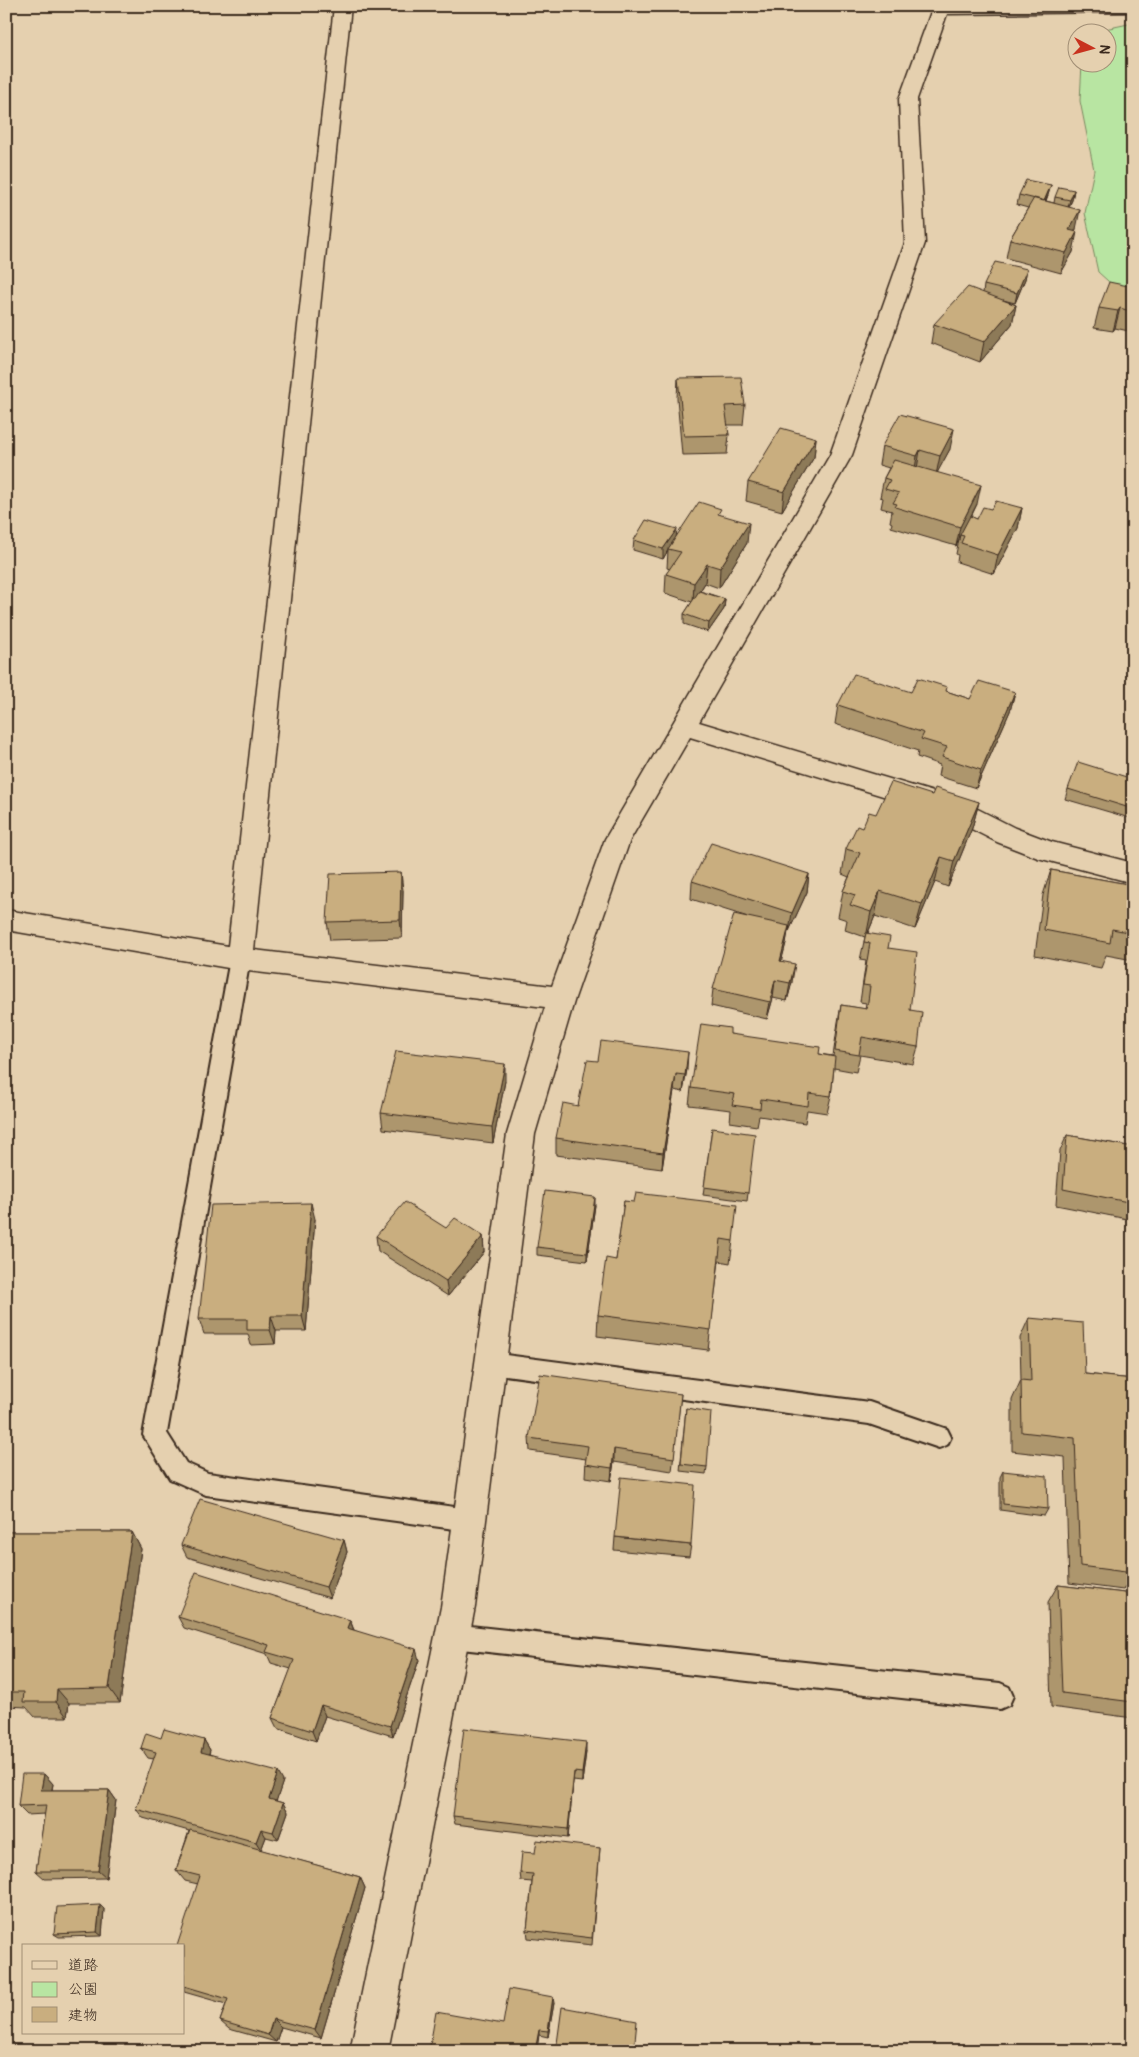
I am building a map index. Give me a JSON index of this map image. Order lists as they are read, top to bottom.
{
  "legend": ["道路", "公園", "建物"],
  "north": "right"
}
